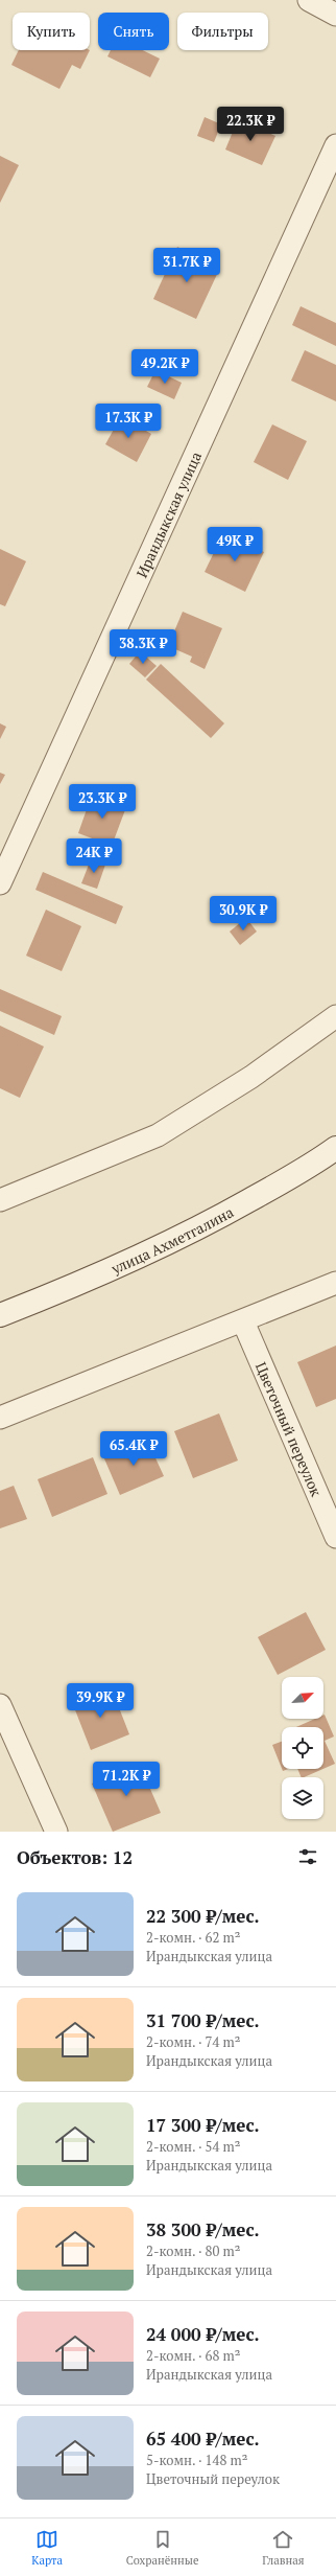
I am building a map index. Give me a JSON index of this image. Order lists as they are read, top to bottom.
{
  "streets": {
    "main road": ["улица Ахметгалина"],
    "street": ["Ирандыкская улица", "Цветочный переулок"]
  },
  "north": "top right",
  "page": {
    "chip": ["Купить", "Снять", "Фильтры"],
    "price": [
      "22.3K ₽",
      "31.7K ₽",
      "49.2K ₽",
      "17.3K ₽",
      "49K ₽",
      "38.3K ₽",
      "23.3K ₽",
      "24K ₽",
      "30.9K ₽",
      "65.4K ₽",
      "39.9K ₽",
      "71.2K ₽"
    ],
    "heading": "Объектов: 12",
    "list": [
      {
        "name": "22 300 ₽/мес.",
        "note": "2-комн. · 62 m² · Ирандыкская улица"
      },
      {
        "name": "31 700 ₽/мес.",
        "note": "2-комн. · 74 m² · Ирандыкская улица"
      },
      {
        "name": "17 300 ₽/мес.",
        "note": "2-комн. · 54 m² · Ирандыкская улица"
      },
      {
        "name": "38 300 ₽/мес.",
        "note": "2-комн. · 80 m² · Ирандыкская улица"
      },
      {
        "name": "24 000 ₽/мес.",
        "note": "2-комн. · 68 m² · Ирандыкская улица"
      },
      {
        "name": "65 400 ₽/мес.",
        "note": "5-комн. · 148 m² · Цветочный переулок"
      }
    ],
    "tabs": ["Карта", "Сохранённые", "Главная"]
  }
}
